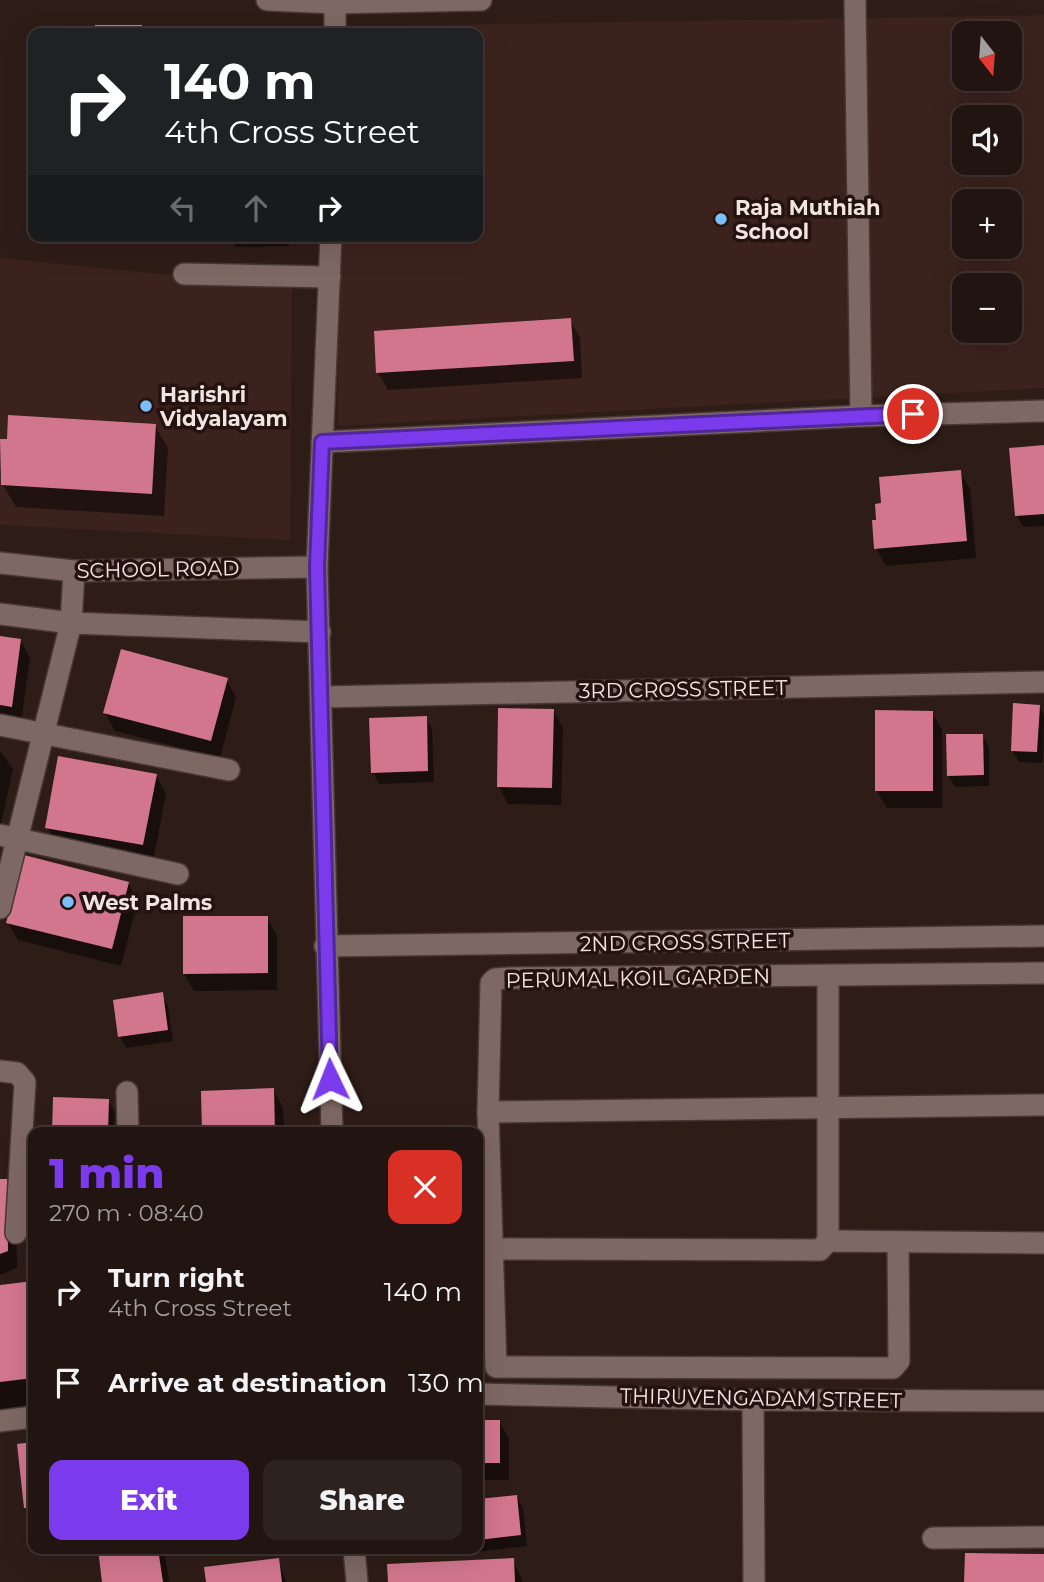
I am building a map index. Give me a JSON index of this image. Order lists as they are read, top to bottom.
{
  "streets": {
    "street": [
      "SCHOOL ROAD",
      "3RD CROSS STREET",
      "2ND CROSS STREET",
      "PERUMAL KOIL GARDEN",
      "THIRUVENGADAM STREET"
    ]
  },
  "places": ["Raja Muthiah School", "Harishri Vidyalayam", "West Palms"],
  "north": "bottom",
  "page": {
    "map_buttons": ["+", "−"],
    "turn": ["140 m", "4th Cross Street"],
    "heading": ["1 min", "270 m · 08:40"],
    "list": [
      {
        "name": "Turn right",
        "note": "4th Cross Street",
        "value": "140 m"
      },
      {
        "name": "Arrive at destination",
        "value": "130 m"
      }
    ],
    "buttons": ["Exit", "Share"]
  }
}
